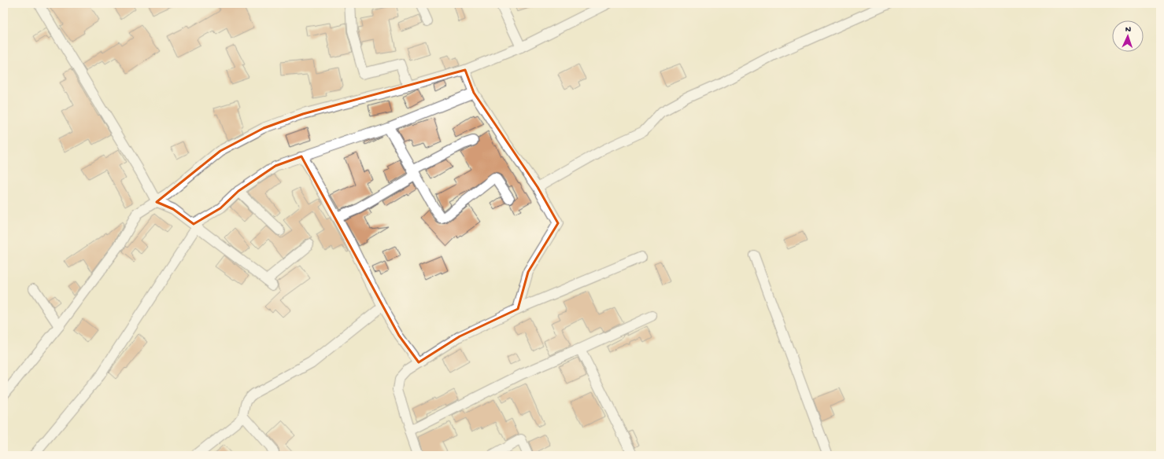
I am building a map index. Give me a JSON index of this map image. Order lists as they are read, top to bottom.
{
  "north": "top"
}
